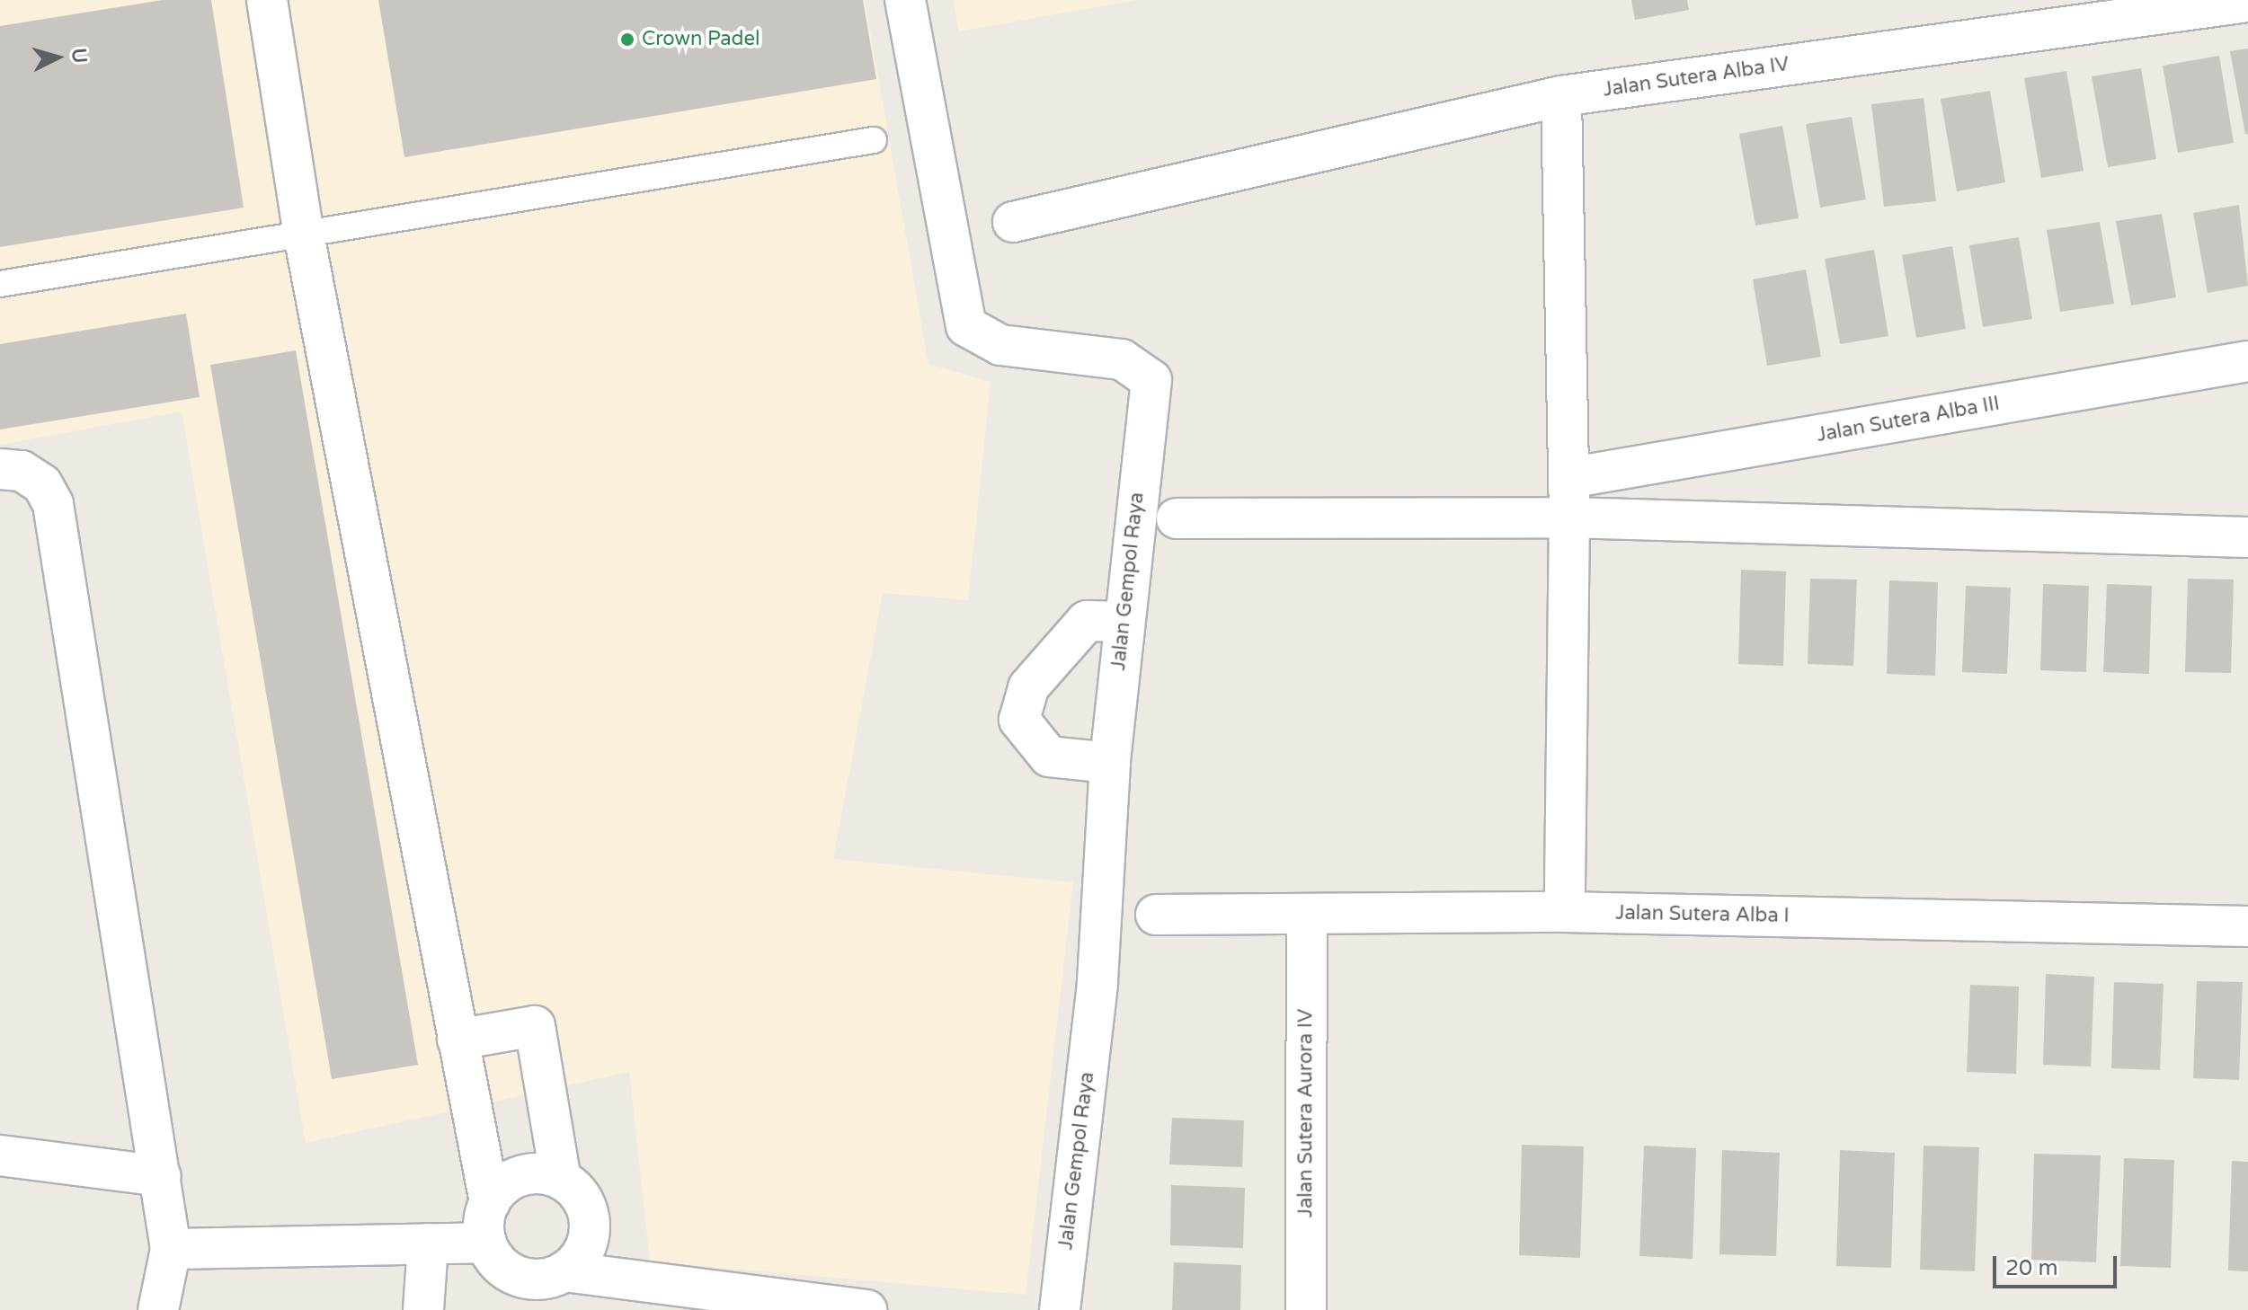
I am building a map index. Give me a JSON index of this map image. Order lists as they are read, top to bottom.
{
  "streets": {
    "street": [
      "Jalan Sutera Alba IV",
      "Jalan Sutera Alba III",
      "Jalan Gempol Raya",
      "Jalan Sutera Alba I",
      "Jalan Sutera Aurora IV"
    ]
  },
  "crossings": [
    ["Jalan Sutera Alba I", "Jalan Sutera Aurora IV"]
  ],
  "places": ["Crown Padel"],
  "scale_bar": "20 m",
  "north": "right"
}
